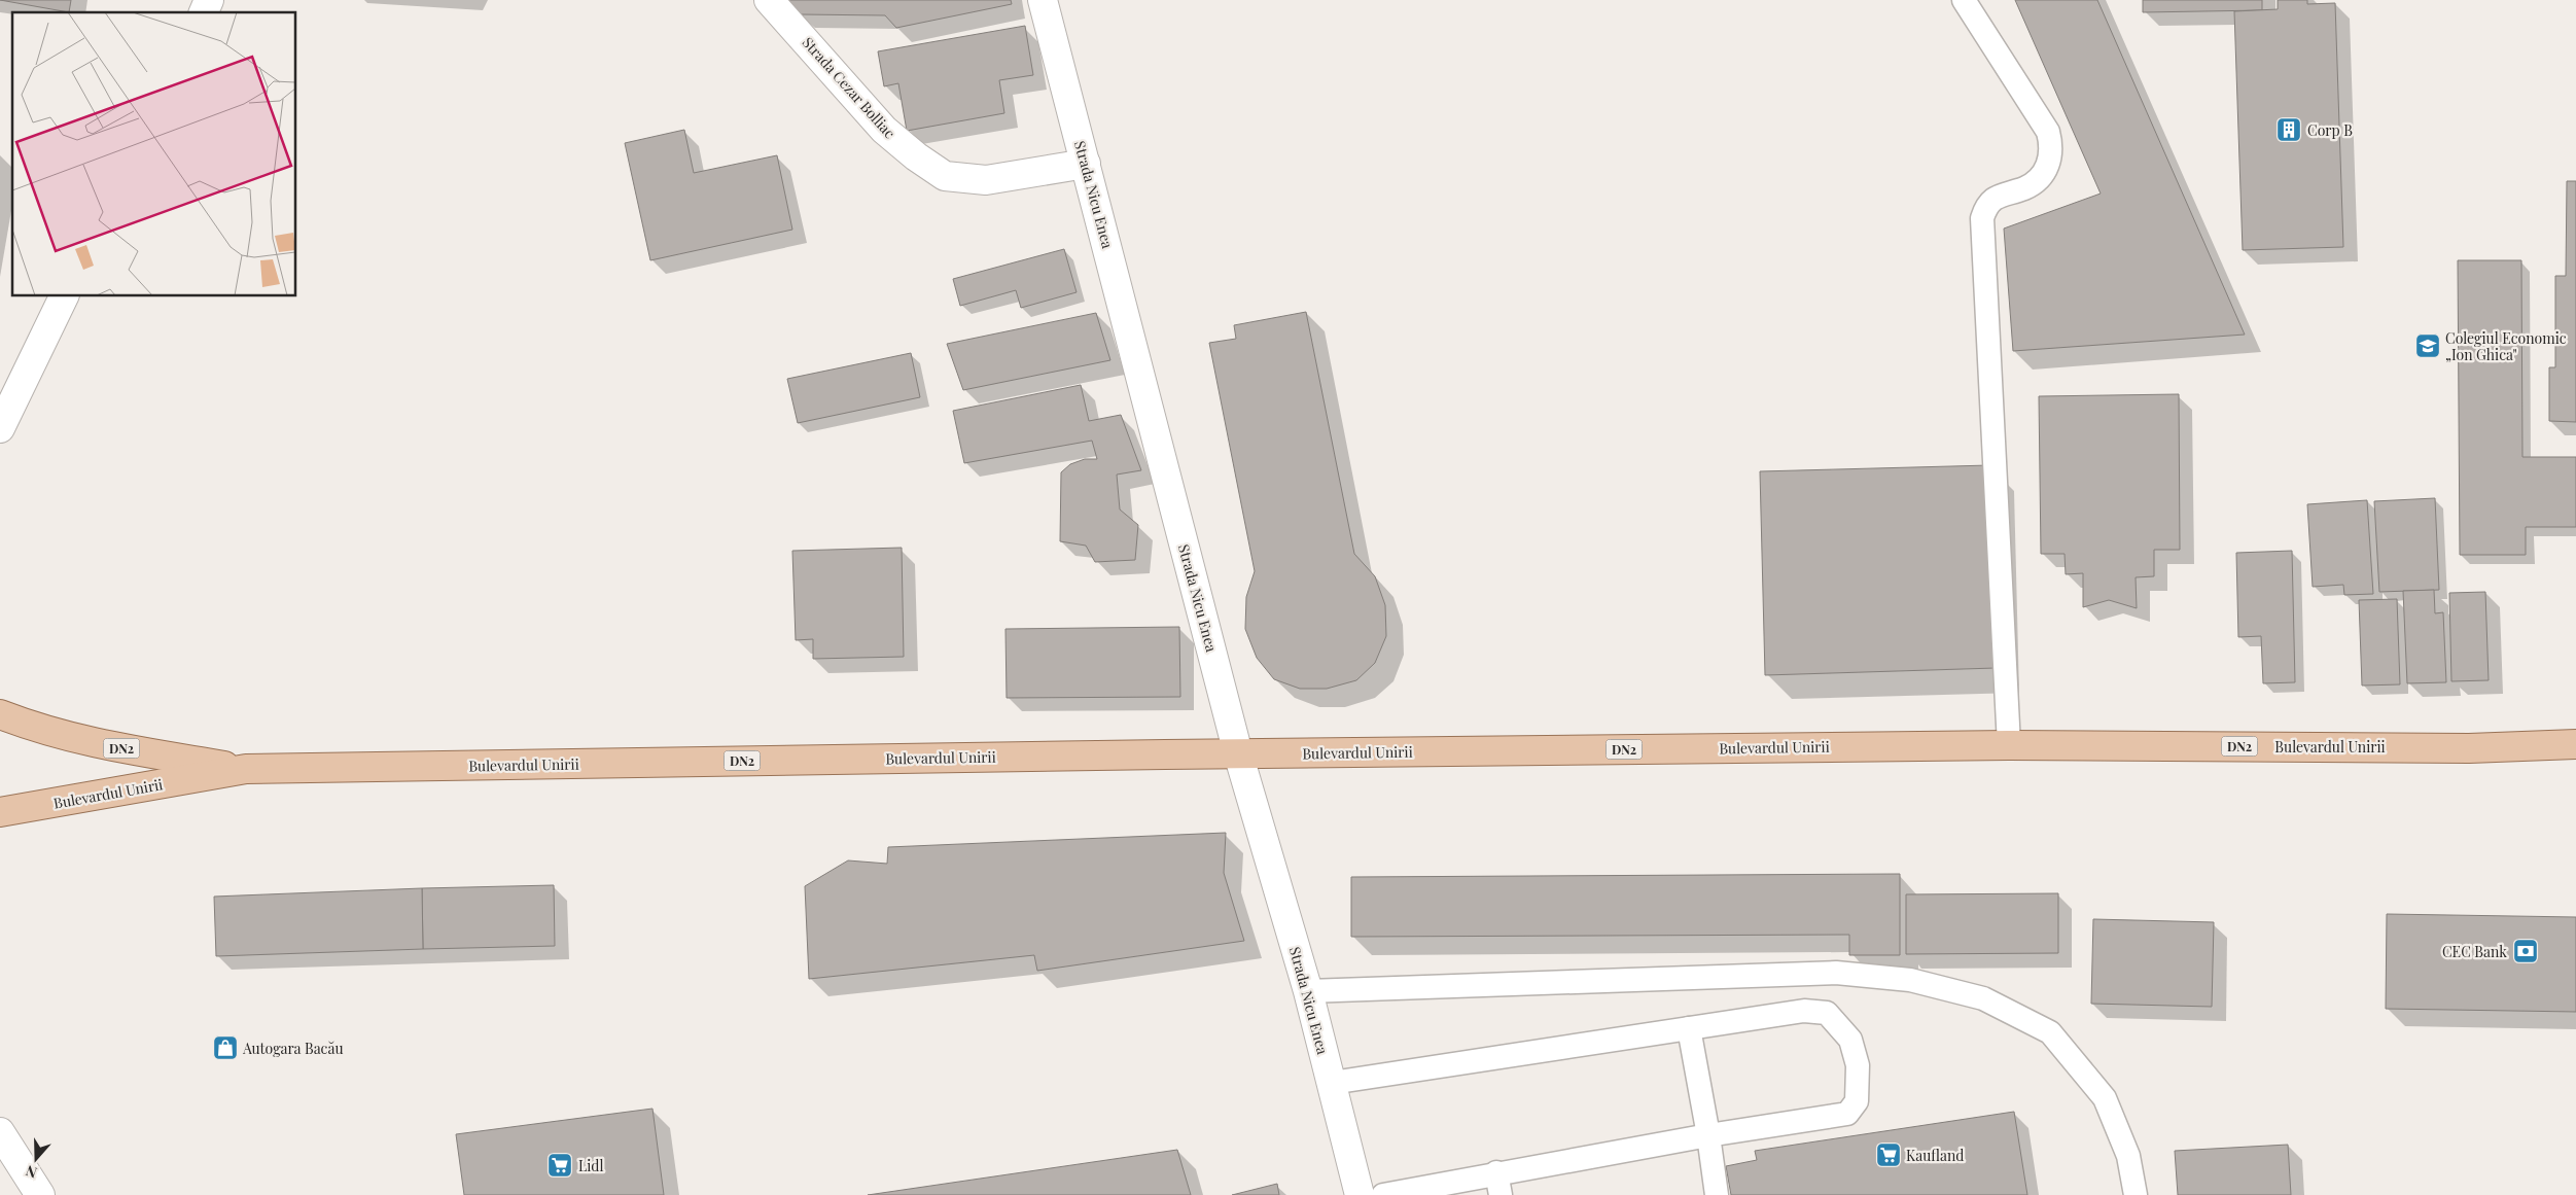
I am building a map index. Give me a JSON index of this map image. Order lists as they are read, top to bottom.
{
  "streets": {
    "main road": ["DN2", "Bulevardul Unirii"],
    "street": ["Strada Cezar Bolliac", "Strada Nicu Enea"]
  },
  "crossings": [
    ["Strada Cezar Bolliac", "Strada Nicu Enea"],
    ["Strada Nicu Enea", "Bulevardul Unirii"]
  ],
  "places": {
    "building": ["Corp B"],
    "school or university": ["Colegiul Economic „Ion Ghica\""],
    "bank": ["CEC Bank"],
    "shop": ["Autogara Bacău"],
    "supermarket": ["Kaufland", "Lidl"]
  },
  "north": "bottom"
}
